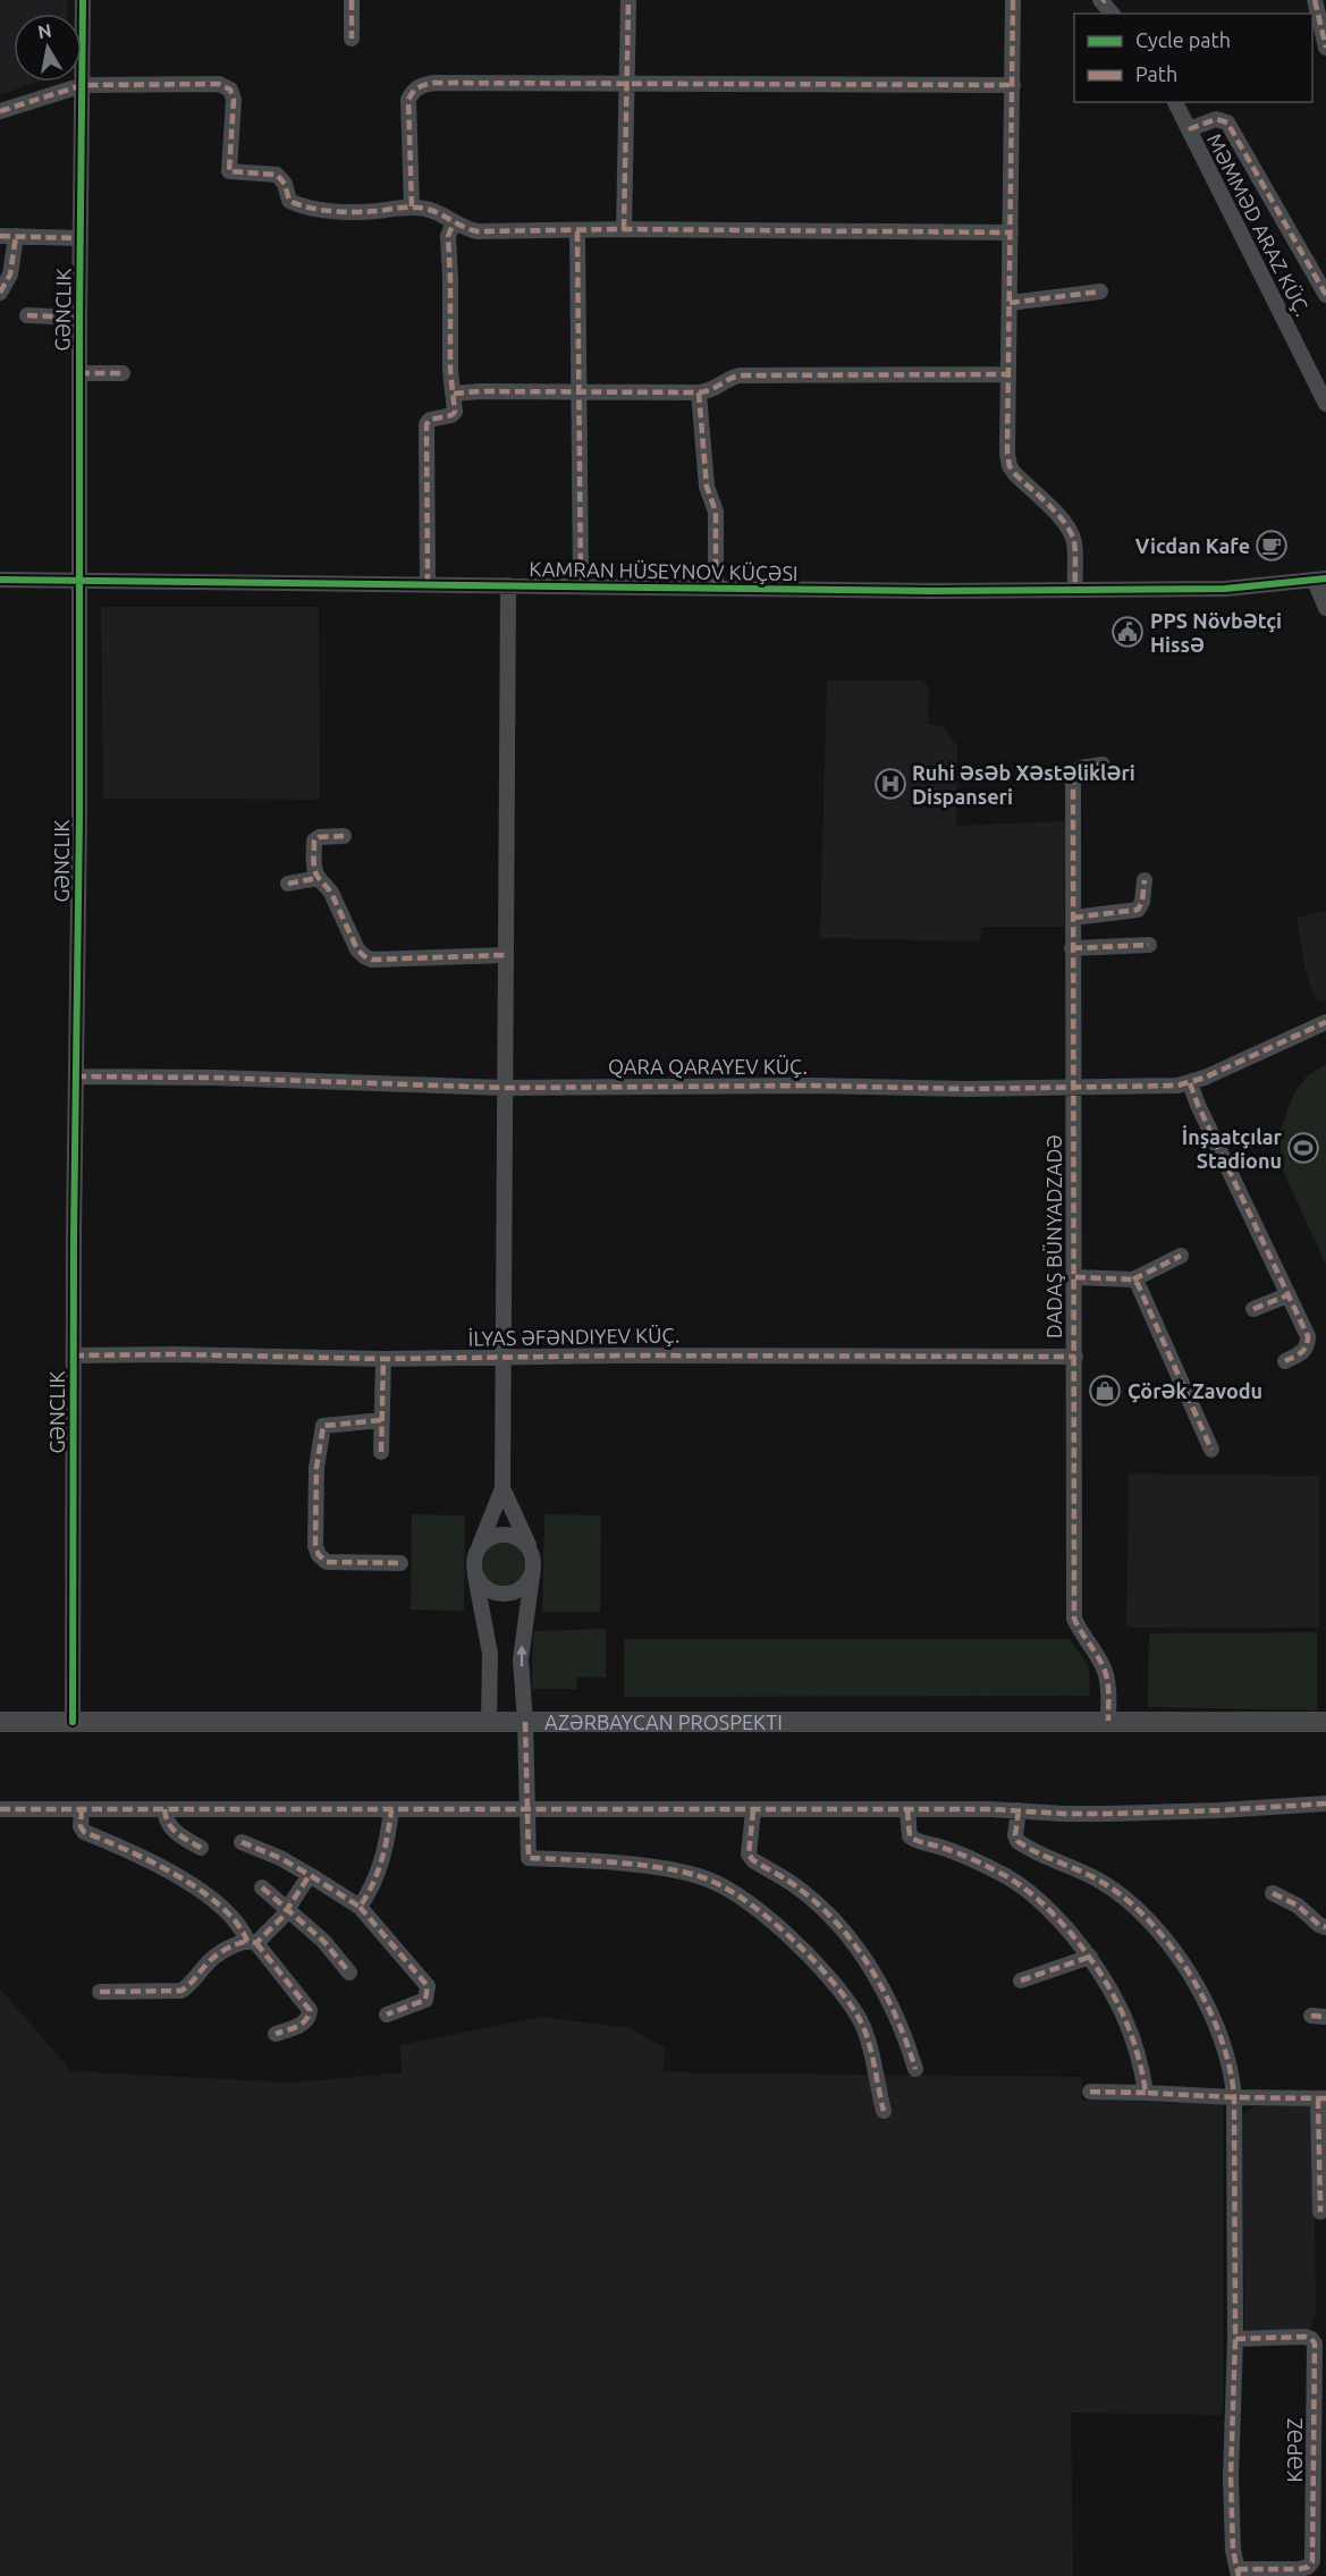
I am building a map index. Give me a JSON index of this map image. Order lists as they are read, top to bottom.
{
  "streets": {
    "street": [
      "MƏMMƏD ARAZ KÜÇ.",
      "GƏNCLIK",
      "KAMRAN HÜSEYNOV KÜÇƏSI",
      "QARA QARAYEV KÜÇ.",
      "DADAŞ BÜNYADZADƏ",
      "İLYAS ƏFƏNDIYEV KÜÇ.",
      "AZƏRBAYCAN PROSPEKTI",
      "KƏPƏZ"
    ]
  },
  "crossings": [
    ["GƏNCLIK", "KAMRAN HÜSEYNOV KÜÇƏSI"],
    ["GƏNCLIK", "QARA QARAYEV KÜÇ."],
    ["GƏNCLIK", "İLYAS ƏFƏNDIYEV KÜÇ."],
    ["GƏNCLIK", "AZƏRBAYCAN PROSPEKTI"],
    ["QARA QARAYEV KÜÇ.", "DADAŞ BÜNYADZADƏ"],
    ["DADAŞ BÜNYADZADƏ", "İLYAS ƏFƏNDIYEV KÜÇ."],
    ["DADAŞ BÜNYADZADƏ", "AZƏRBAYCAN PROSPEKTI"]
  ],
  "places": {
    "cafe": ["Vicdan Kafe"],
    "public building": ["PPS Növbətçi Hissə"],
    "hospital": ["Ruhi Əsəb Xəstəlikləri Dispanseri"],
    "sports": ["İnşaatçılar Stadionu"],
    "shop": ["Çörək Zavodu"]
  },
  "legend": ["Cycle path", "Path"],
  "north": "top"
}
